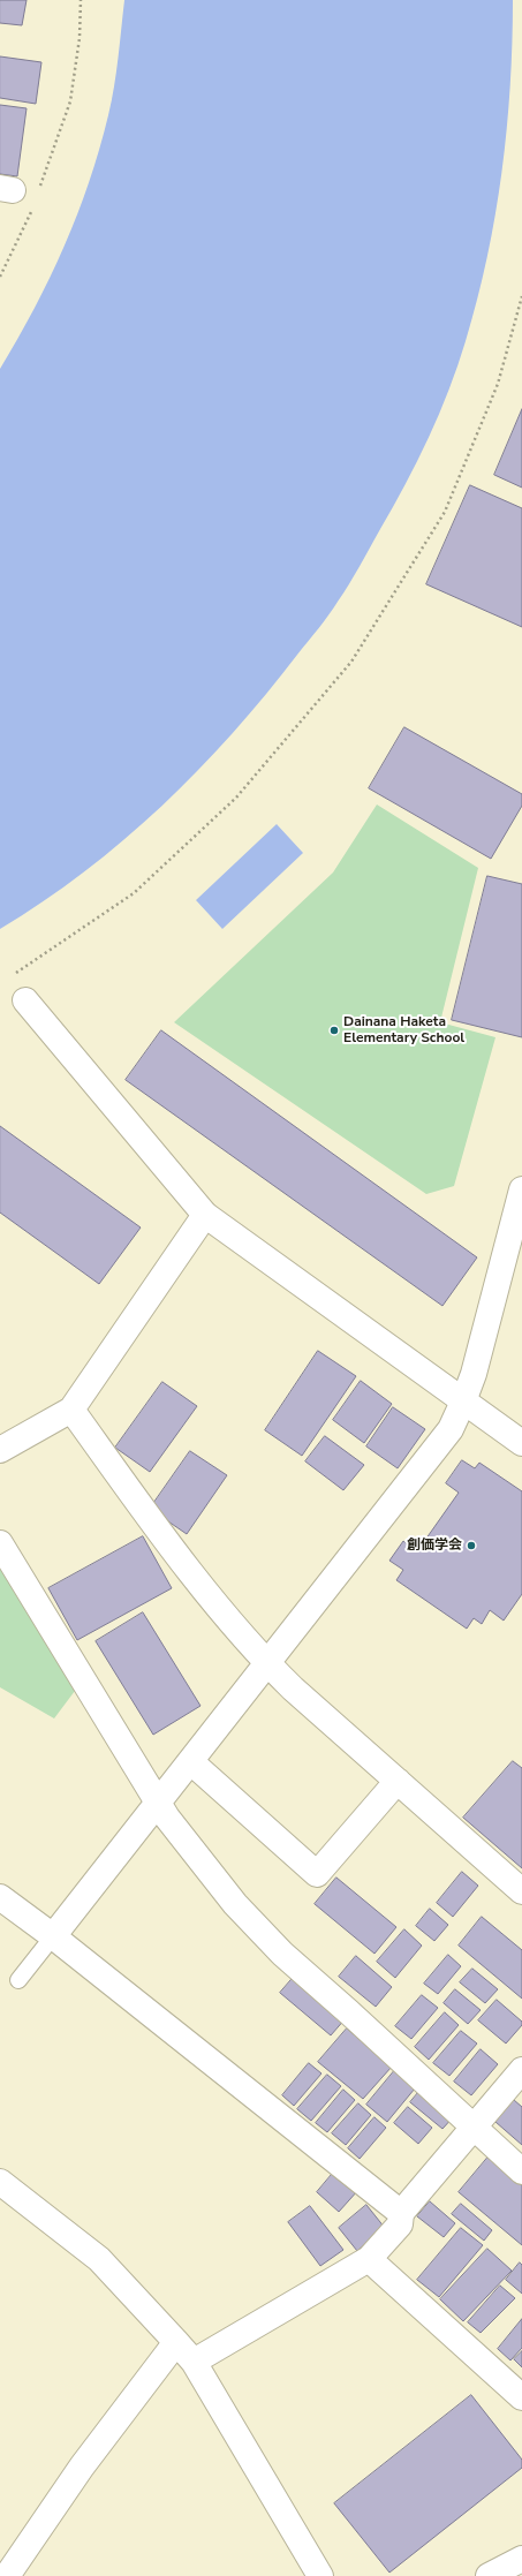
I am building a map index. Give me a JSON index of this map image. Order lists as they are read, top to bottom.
{
  "places": ["Dainana Haketa Elementary School", "創価学会"]
}
